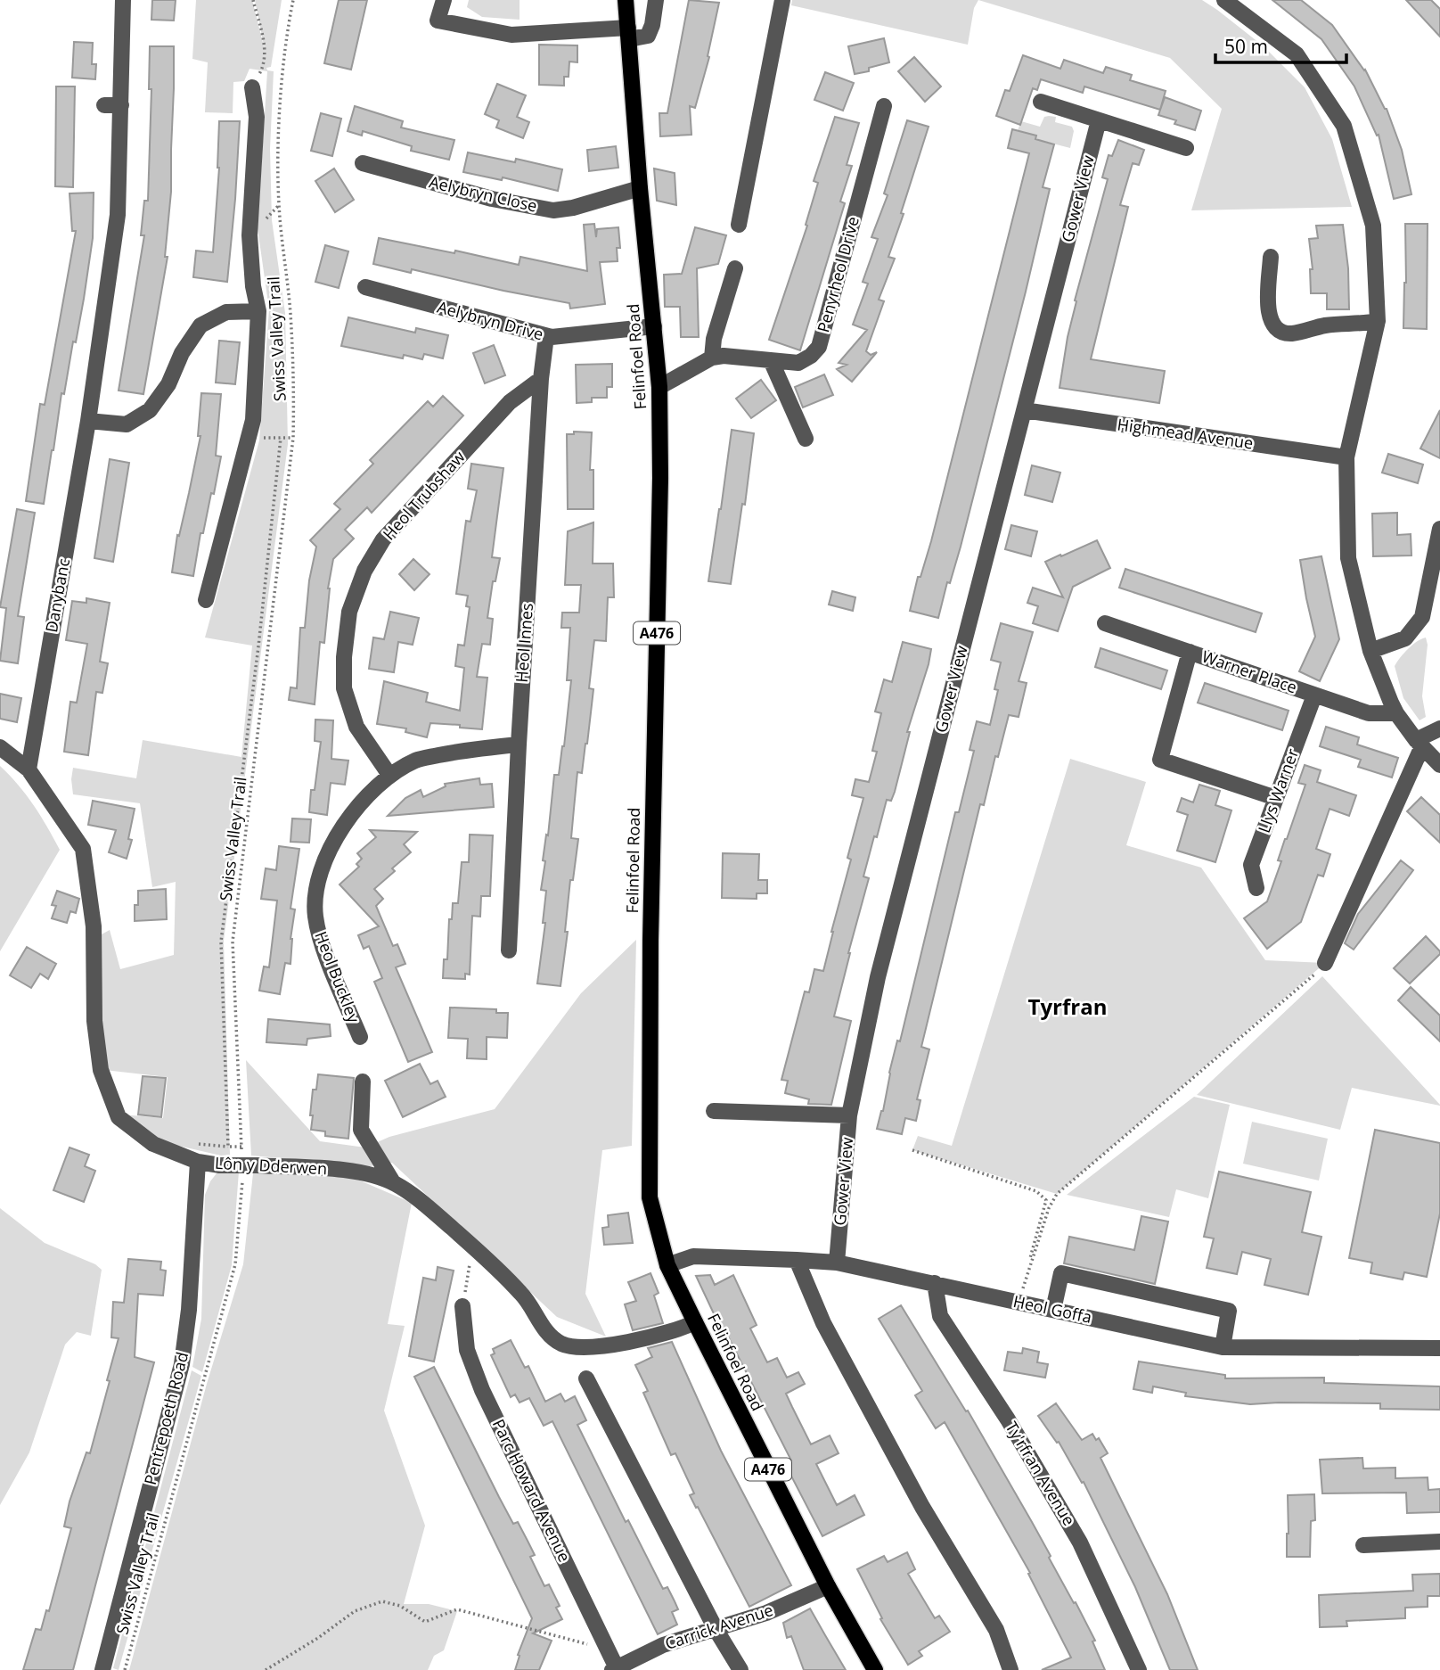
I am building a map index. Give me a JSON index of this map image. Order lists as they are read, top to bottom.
{
  "streets": {
    "main road": ["Felinfoel Road", "A476"],
    "street": [
      "Aelybryn Close",
      "Gower View",
      "Penyrheol Drive",
      "Aelybryn Drive",
      "Highmead Avenue",
      "Heol Trubshaw",
      "Danybanc",
      "Heol Innes",
      "Warner Place",
      "Llys Warner",
      "Heol Buckley",
      "Lôn y Dderwen",
      "Heol Goffa",
      "Pentrepoeth Road",
      "Ty'rfran Avenue",
      "Parc Howard Avenue",
      "Carrick Avenue"
    ],
    "path": ["Swiss Valley Trail"]
  },
  "crossings": [
    ["Aelybryn Close", "Felinfoel Road"],
    ["Gower View", "Highmead Avenue"],
    ["Gower View", "Heol Goffa"],
    ["Penyrheol Drive", "Felinfoel Road"],
    ["Aelybryn Drive", "Felinfoel Road"],
    ["Aelybryn Drive", "Heol Innes"],
    ["Swiss Valley Trail", "Lôn y Dderwen"],
    ["Felinfoel Road", "Lôn y Dderwen"],
    ["Felinfoel Road", "Heol Goffa"],
    ["Felinfoel Road", "Carrick Avenue"],
    ["Heol Trubshaw", "Heol Innes"],
    ["Heol Trubshaw", "Heol Buckley"],
    ["Danybanc", "Lôn y Dderwen"],
    ["Heol Innes", "Heol Buckley"],
    ["Warner Place", "Llys Warner"],
    ["Lôn y Dderwen", "Pentrepoeth Road"],
    ["Heol Goffa", "Ty'rfran Avenue"],
    ["Parc Howard Avenue", "Carrick Avenue"]
  ],
  "districts": ["Tyrfran"],
  "scale_bar": "50 m"
}
